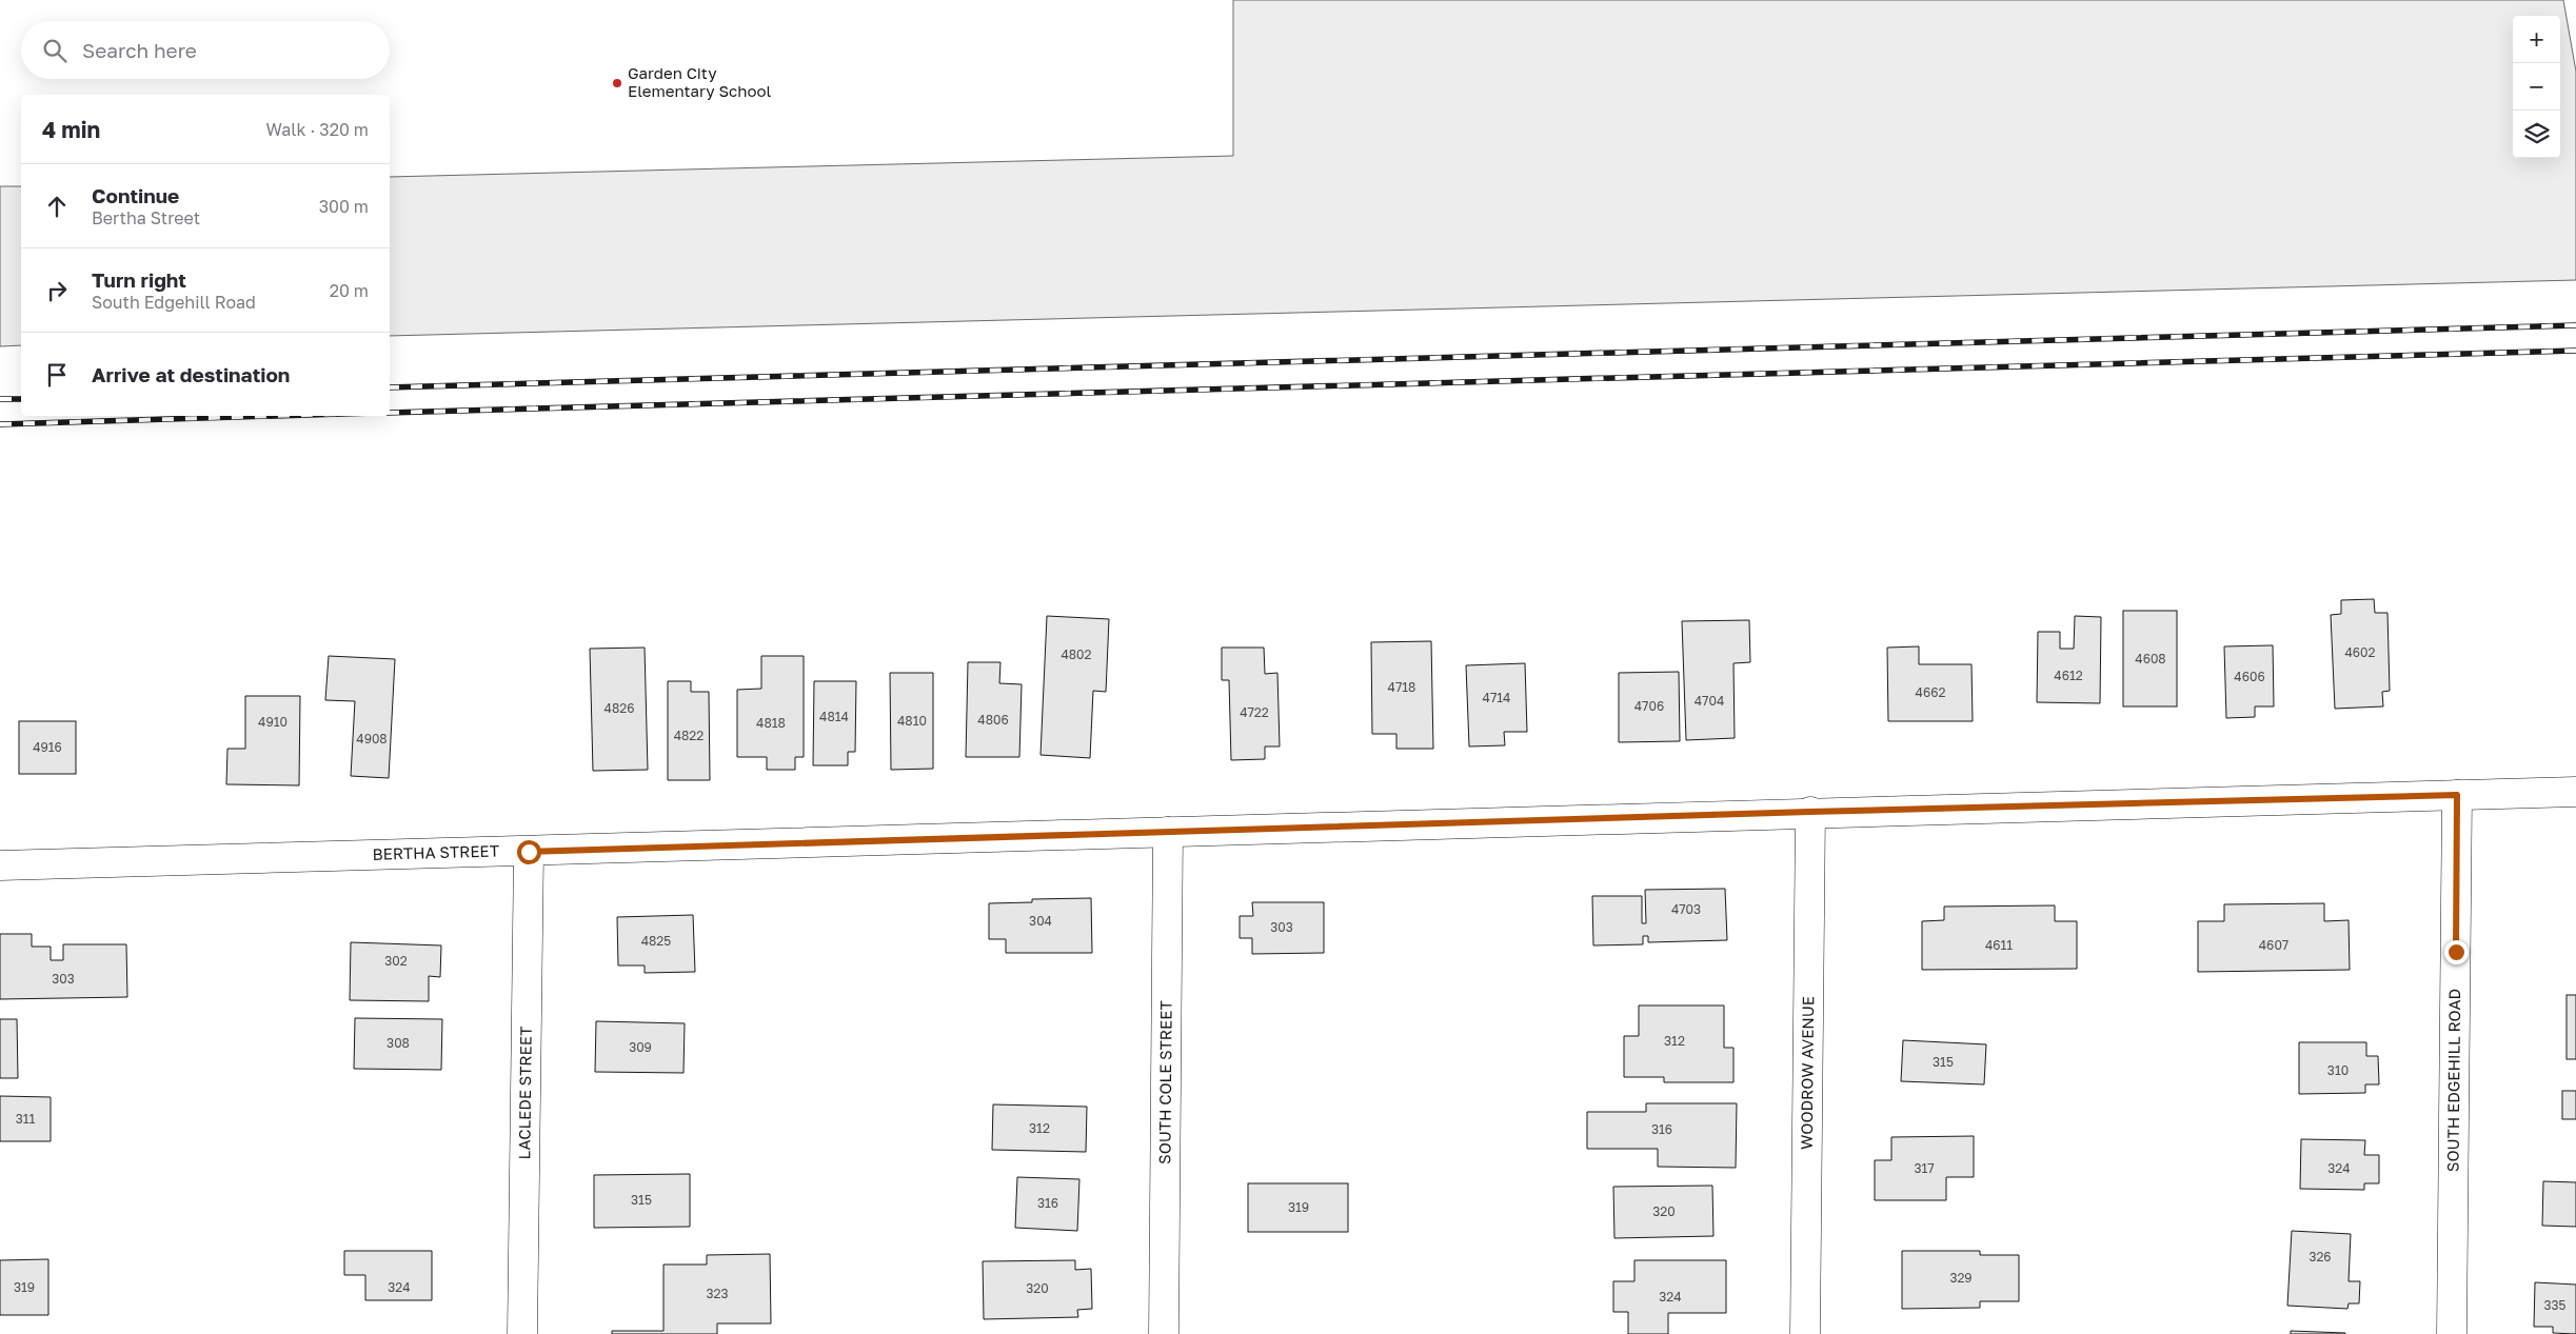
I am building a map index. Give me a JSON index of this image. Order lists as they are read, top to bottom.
{
  "streets": {
    "street": [
      "BERTHA STREET",
      "WOODROW AVENUE",
      "SOUTH EDGEHILL ROAD",
      "SOUTH COLE STREET",
      "LACLEDE STREET"
    ]
  },
  "crossings": [
    ["BERTHA STREET", "WOODROW AVENUE"],
    ["BERTHA STREET", "SOUTH EDGEHILL ROAD"],
    ["BERTHA STREET", "SOUTH COLE STREET"],
    ["BERTHA STREET", "LACLEDE STREET"]
  ],
  "places": ["Garden City Elementary School"],
  "house_numbers": [
    "4602",
    "4802",
    "4608",
    "4612",
    "4606",
    "4718",
    "4662",
    "4714",
    "4704",
    "4706",
    "4826",
    "4722",
    "4814",
    "4806",
    "4810",
    "4910",
    "4818",
    "4822",
    "4908",
    "4916",
    "4703",
    "304",
    "303",
    "4825",
    "4611",
    "4607",
    "302",
    "303",
    "312",
    "308",
    "309",
    "315",
    "310",
    "311",
    "312",
    "316",
    "317",
    "324",
    "315",
    "316",
    "319",
    "320",
    "326",
    "329",
    "319",
    "324",
    "320",
    "323",
    "324",
    "335"
  ],
  "page": {
    "map_buttons": ["+", "−"],
    "search": "Search here",
    "heading": ["4 min", "Walk · 320 m"],
    "list": [
      ["Continue", "Bertha Street", "300 m"],
      ["Turn right", "South Edgehill Road", "20 m"],
      "Arrive at destination"
    ]
  }
}
